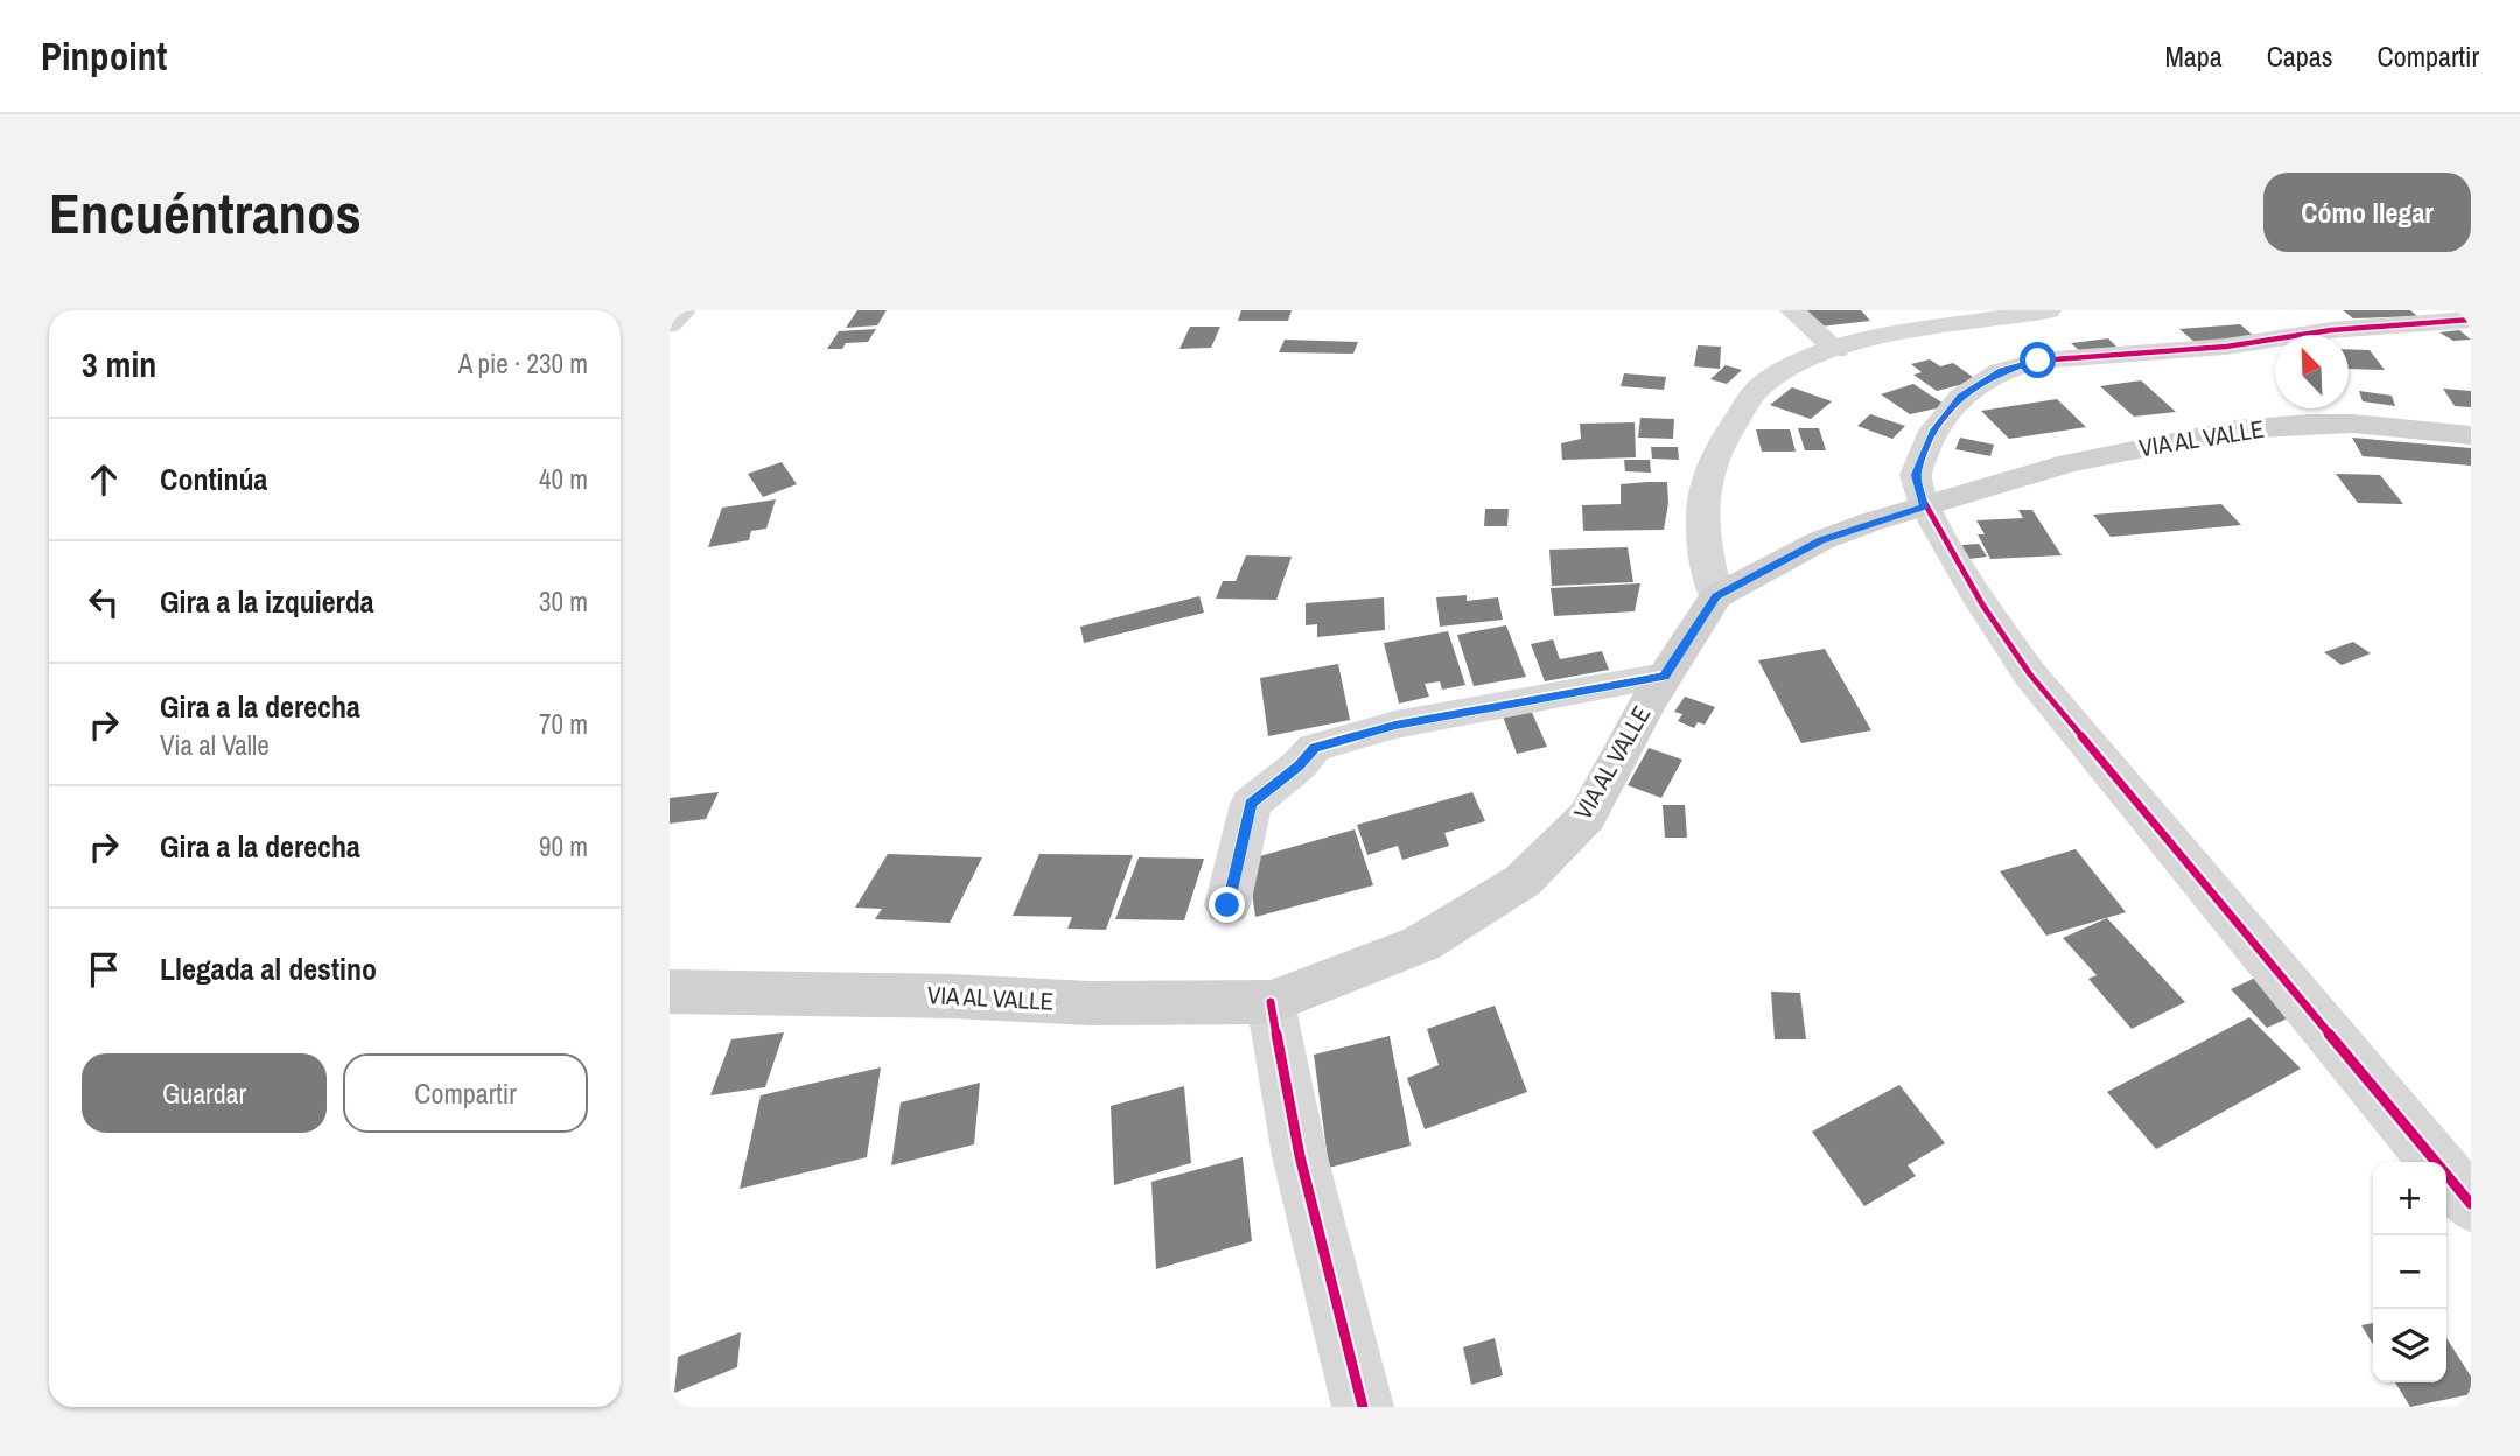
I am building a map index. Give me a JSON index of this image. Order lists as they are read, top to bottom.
{
  "streets": {
    "main road": ["VIA AL VALLE"]
  },
  "north": "top left",
  "page": {
    "header": "Pinpoint",
    "nav": ["Mapa", "Capas", "Compartir"],
    "buttons": [
      "Cómo llegar",
      ["Guardar", "Compartir"]
    ],
    "title": "Encuéntranos",
    "heading": ["3 min", "A pie · 230 m"],
    "list": [
      ["Continúa", "40 m"],
      ["Gira a la izquierda", "30 m"],
      ["Gira a la derecha", "Via al Valle", "70 m"],
      ["Gira a la derecha", "90 m"],
      "Llegada al destino"
    ],
    "map_buttons": ["+", "−"]
  }
}
